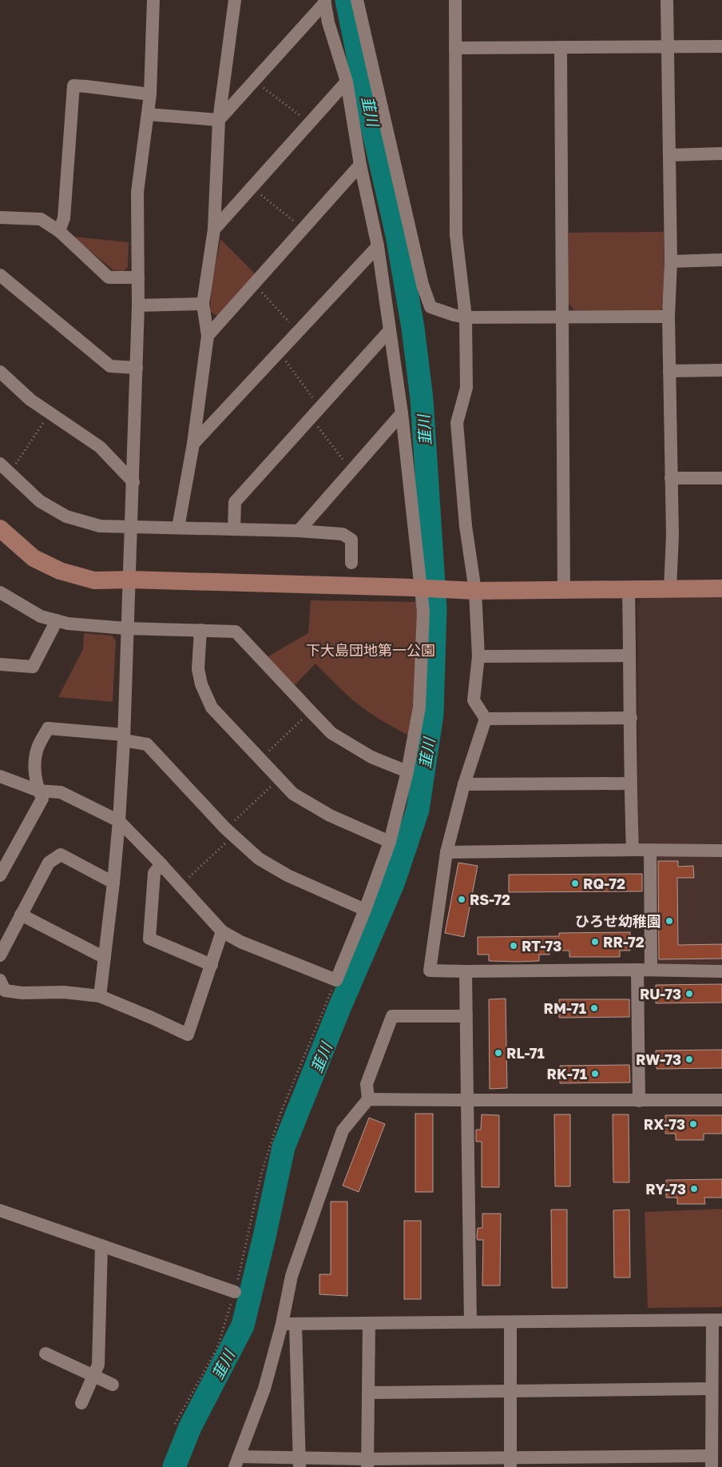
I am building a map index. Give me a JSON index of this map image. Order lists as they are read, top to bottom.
{
  "water": ["韮川"],
  "parks": ["下大島団地第一公園"],
  "places": [
    "RQ-72",
    "RS-72",
    "ひろせ幼稚園",
    "RR-72",
    "RT-73",
    "RU-73",
    "RM-71",
    "RL-71",
    "RW-73",
    "RK-71",
    "RX-73",
    "RY-73"
  ]
}
